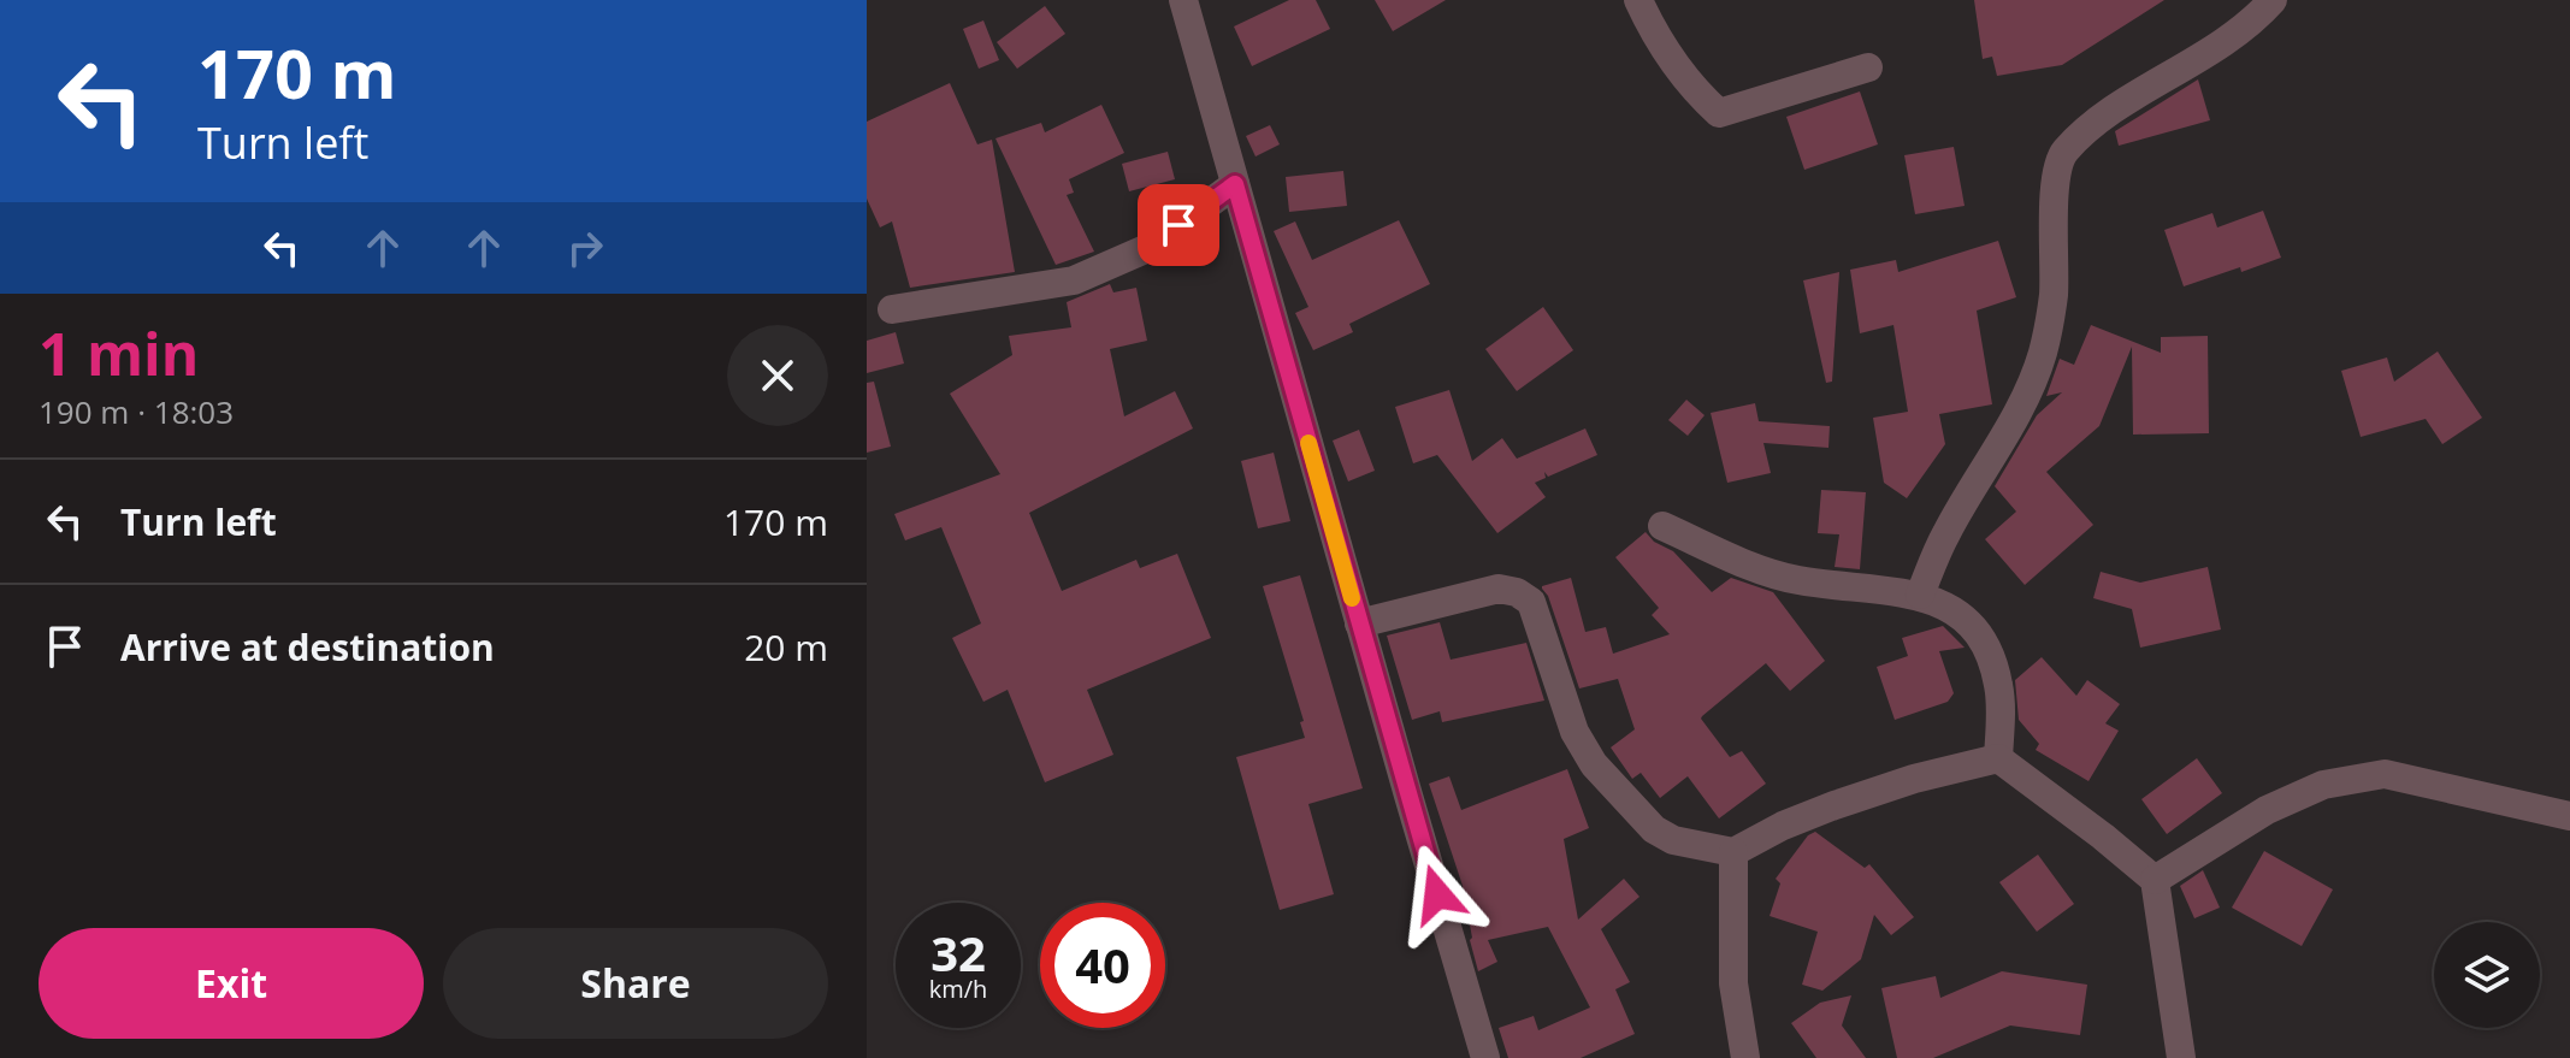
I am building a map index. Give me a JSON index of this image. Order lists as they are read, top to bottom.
{
  "page": {
    "turn": ["170 m", "Turn left"],
    "heading": ["1 min", "190 m · 18:03"],
    "list": [
      {
        "name": "Turn left",
        "value": "170 m"
      },
      {
        "name": "Arrive at destination",
        "value": "20 m"
      }
    ],
    "speed": "32 km/h",
    "limit": "40",
    "buttons": ["Exit", "Share"]
  }
}
